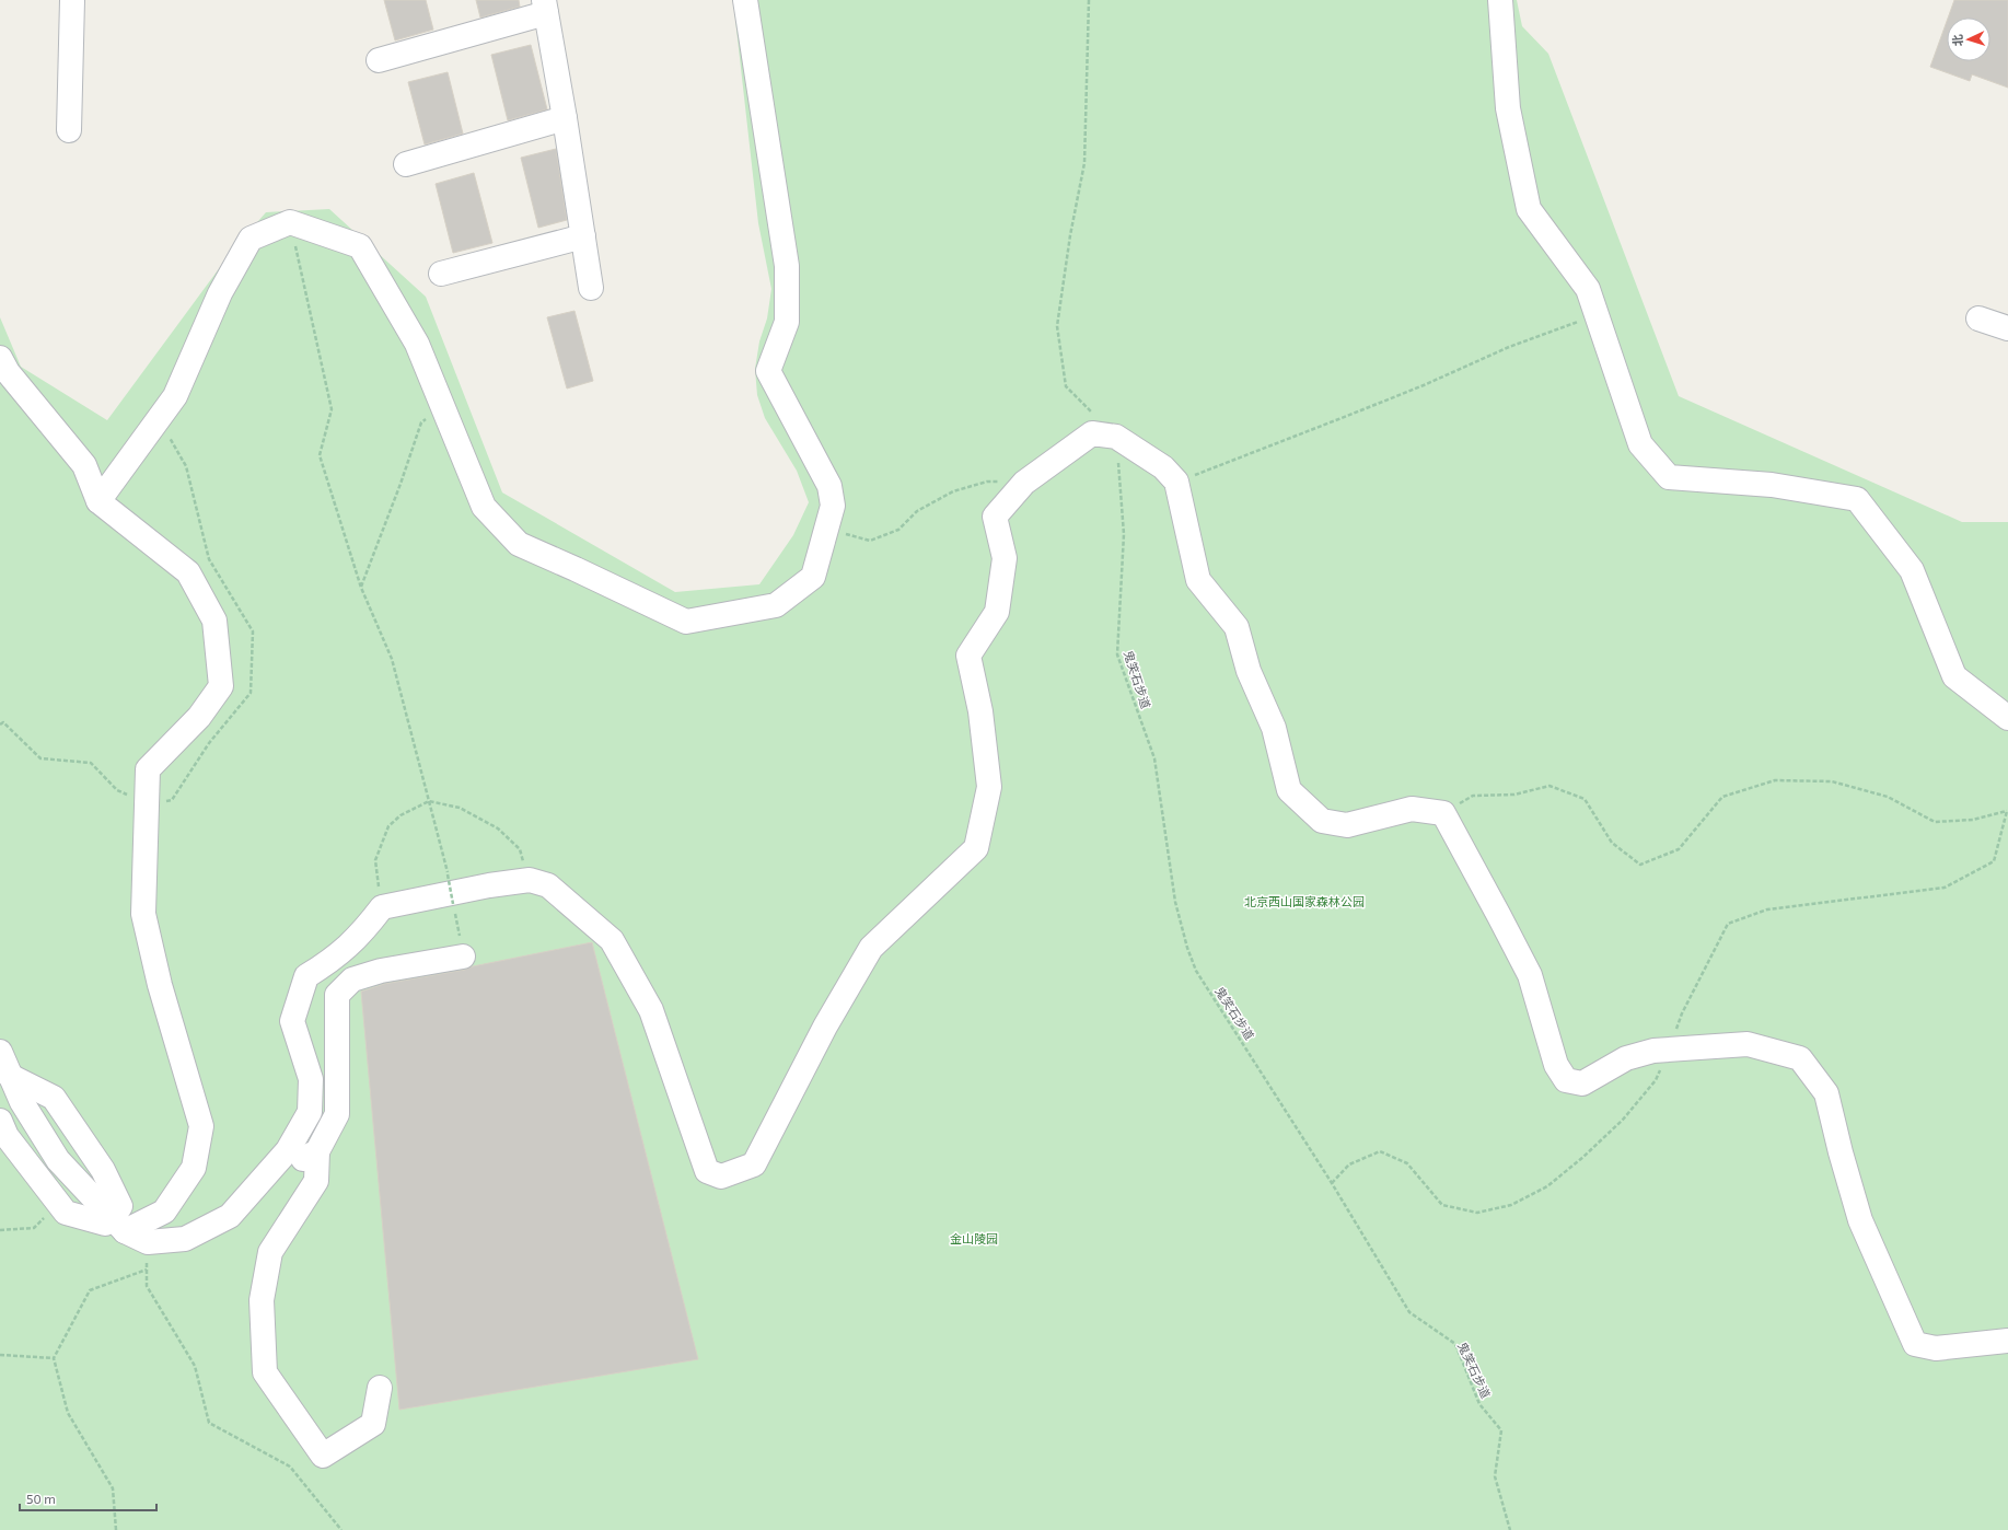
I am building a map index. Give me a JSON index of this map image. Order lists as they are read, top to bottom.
{
  "streets": {
    "path": ["鬼笑石步道"]
  },
  "parks": ["北京西山国家森林公园", "金山陵园"],
  "scale_bar": "50 m",
  "north": "left"
}
